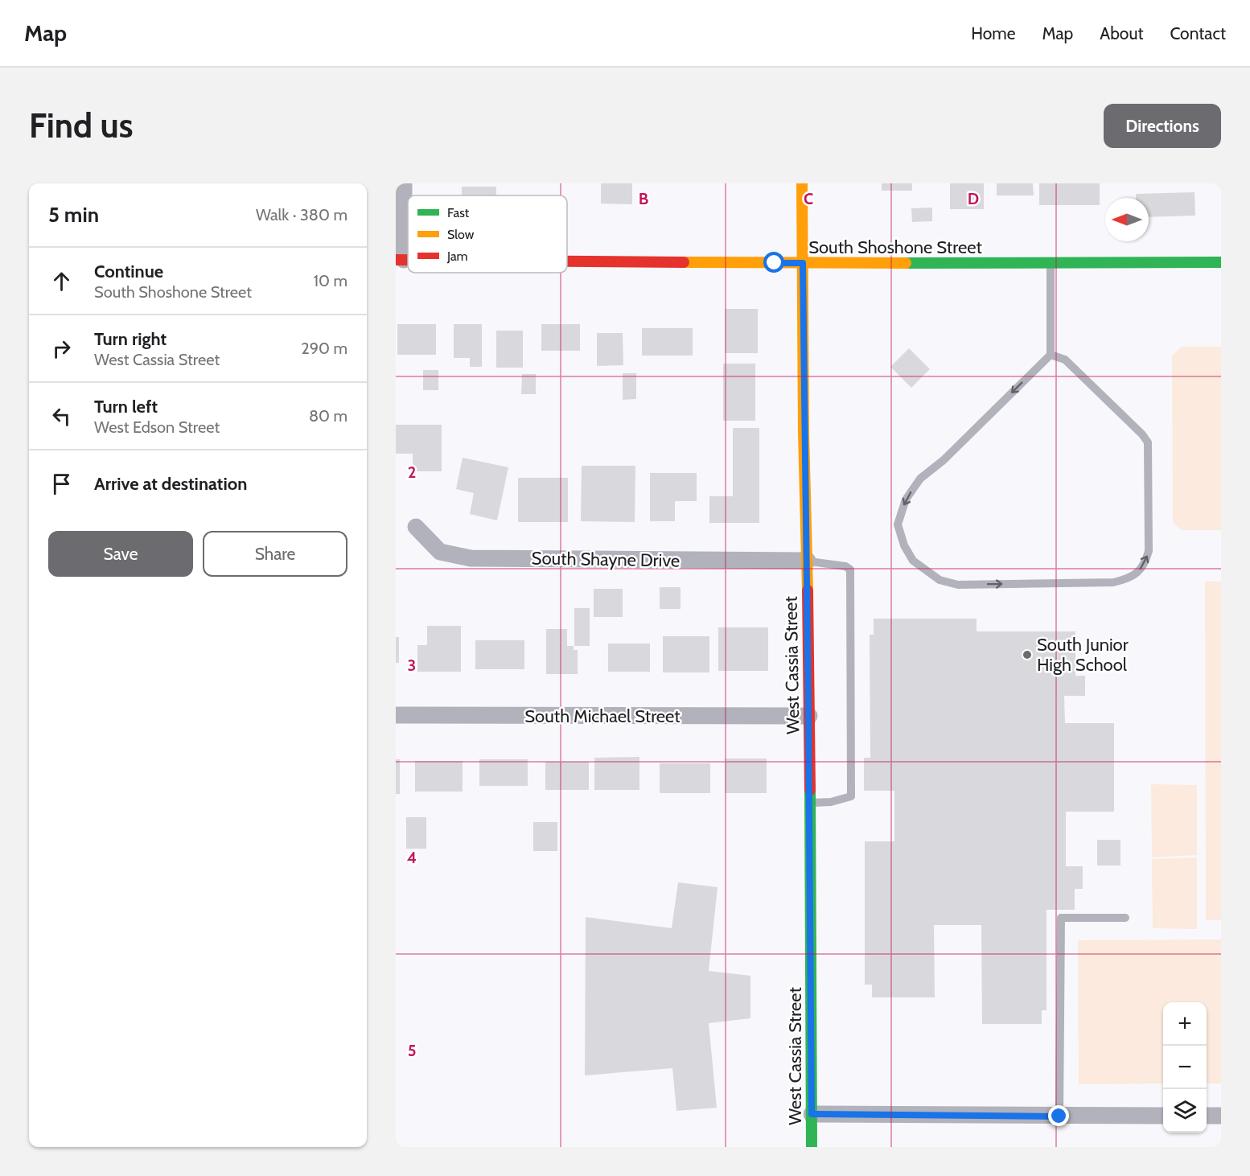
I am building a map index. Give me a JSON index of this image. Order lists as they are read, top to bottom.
{
  "streets": {
    "street": [
      "South Shoshone Street",
      "South Shayne Drive",
      "West Cassia Street",
      "South Michael Street"
    ]
  },
  "crossings": [
    ["South Shoshone Street", "West Cassia Street"],
    ["South Shayne Drive", "West Cassia Street"],
    ["West Cassia Street", "South Michael Street"]
  ],
  "places": ["South Junior High School"],
  "legend": ["Fast", "Slow", "Jam"],
  "north": "left",
  "page": {
    "header": "Map",
    "nav": [
      "Home",
      "Map",
      "About",
      "Contact"
    ],
    "buttons": [
      "Directions",
      ["Save", "Share"]
    ],
    "title": "Find us",
    "heading": ["5 min", "Walk · 380 m"],
    "list": [
      ["Continue", "South Shoshone Street", "10 m"],
      ["Turn right", "West Cassia Street", "290 m"],
      ["Turn left", "West Edson Street", "80 m"],
      "Arrive at destination"
    ],
    "map_buttons": ["+", "−"]
  },
  "grid": {
    "columns": ["B", "C", "D"],
    "rows": [
      "2",
      "3",
      "4",
      "5"
    ]
  }
}
